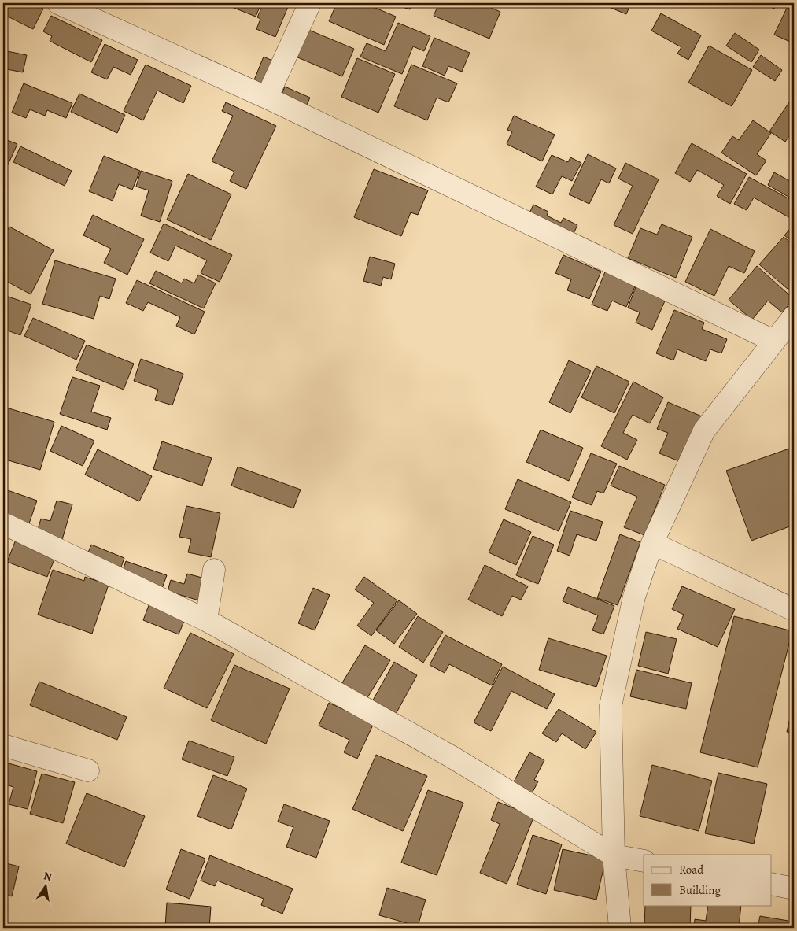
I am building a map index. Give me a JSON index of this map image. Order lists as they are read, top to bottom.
{
  "legend": ["Road", "Building"],
  "north": "top"
}
